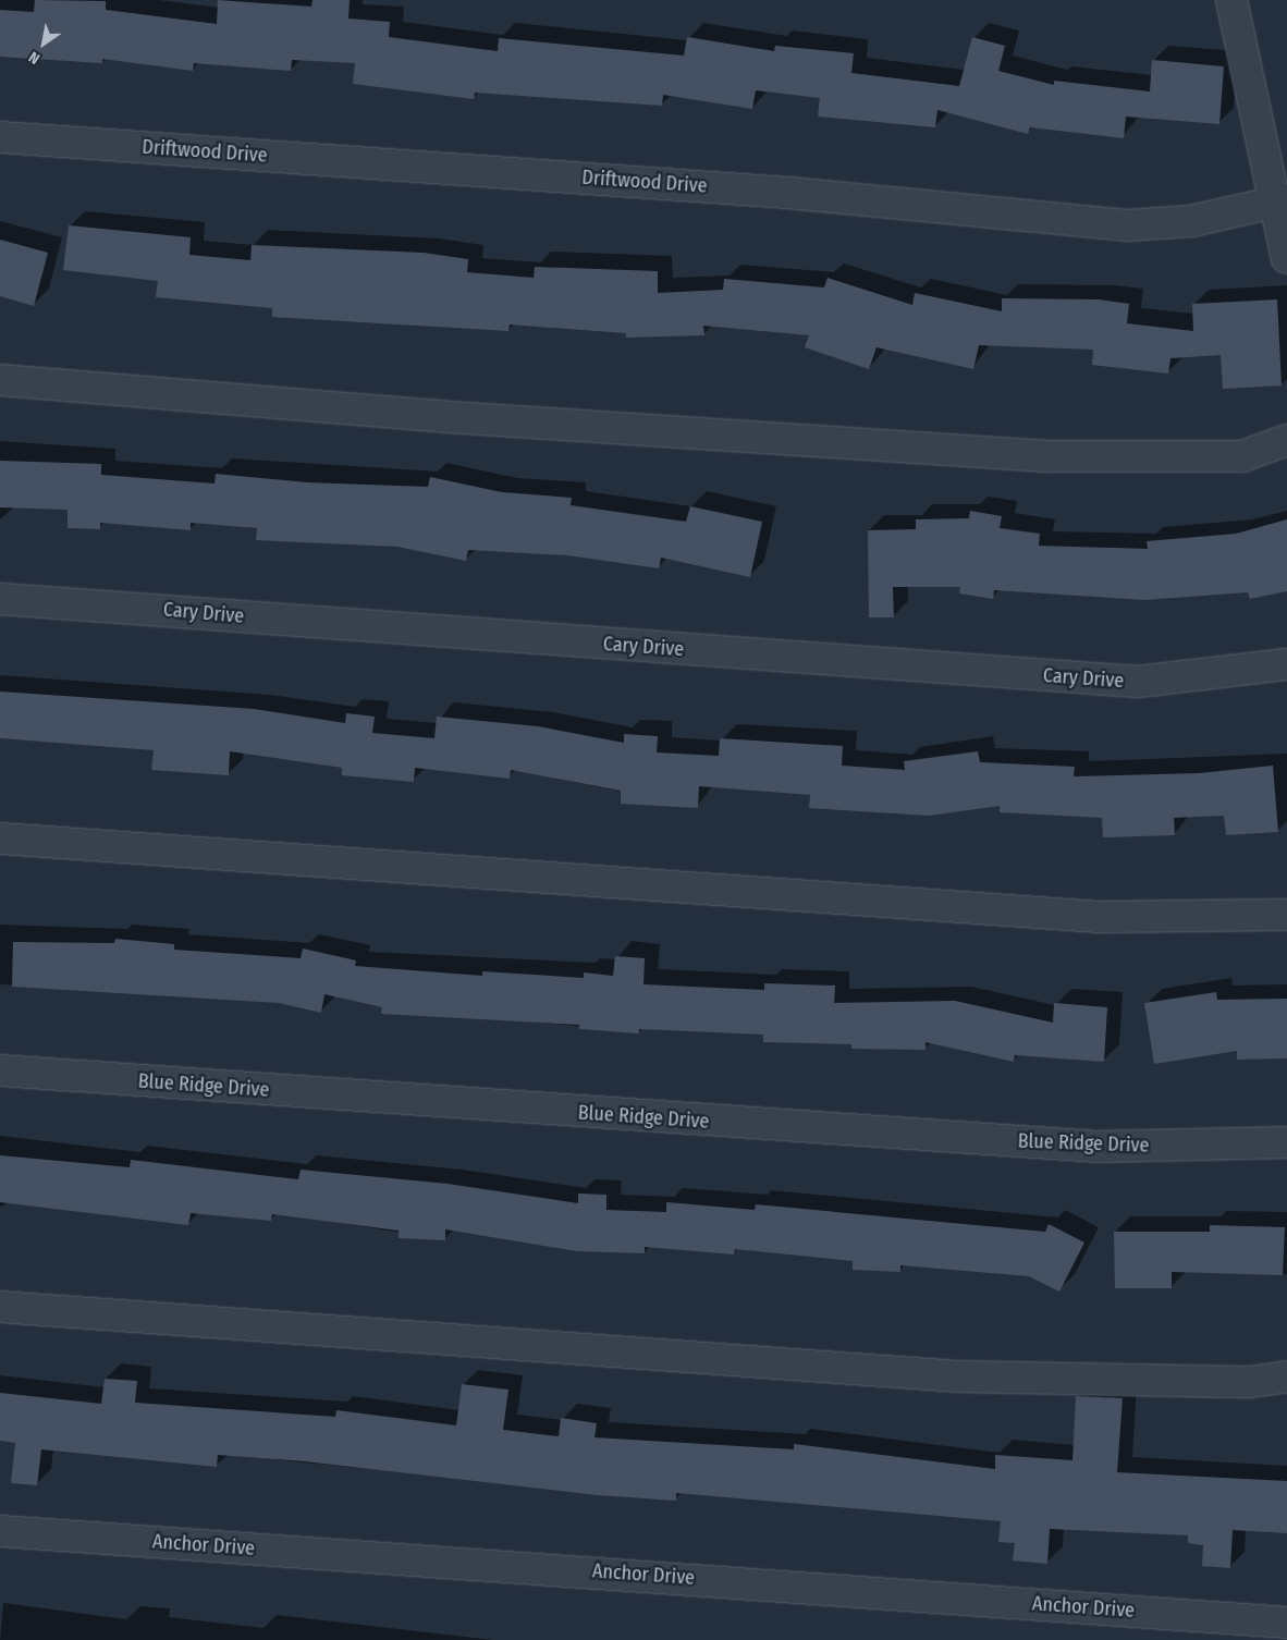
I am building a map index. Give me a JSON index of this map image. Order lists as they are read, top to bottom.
{
  "streets": {
    "street": [
      "Driftwood Drive",
      "Cary Drive",
      "Blue Ridge Drive",
      "Anchor Drive"
    ]
  },
  "north": "bottom left"
}
